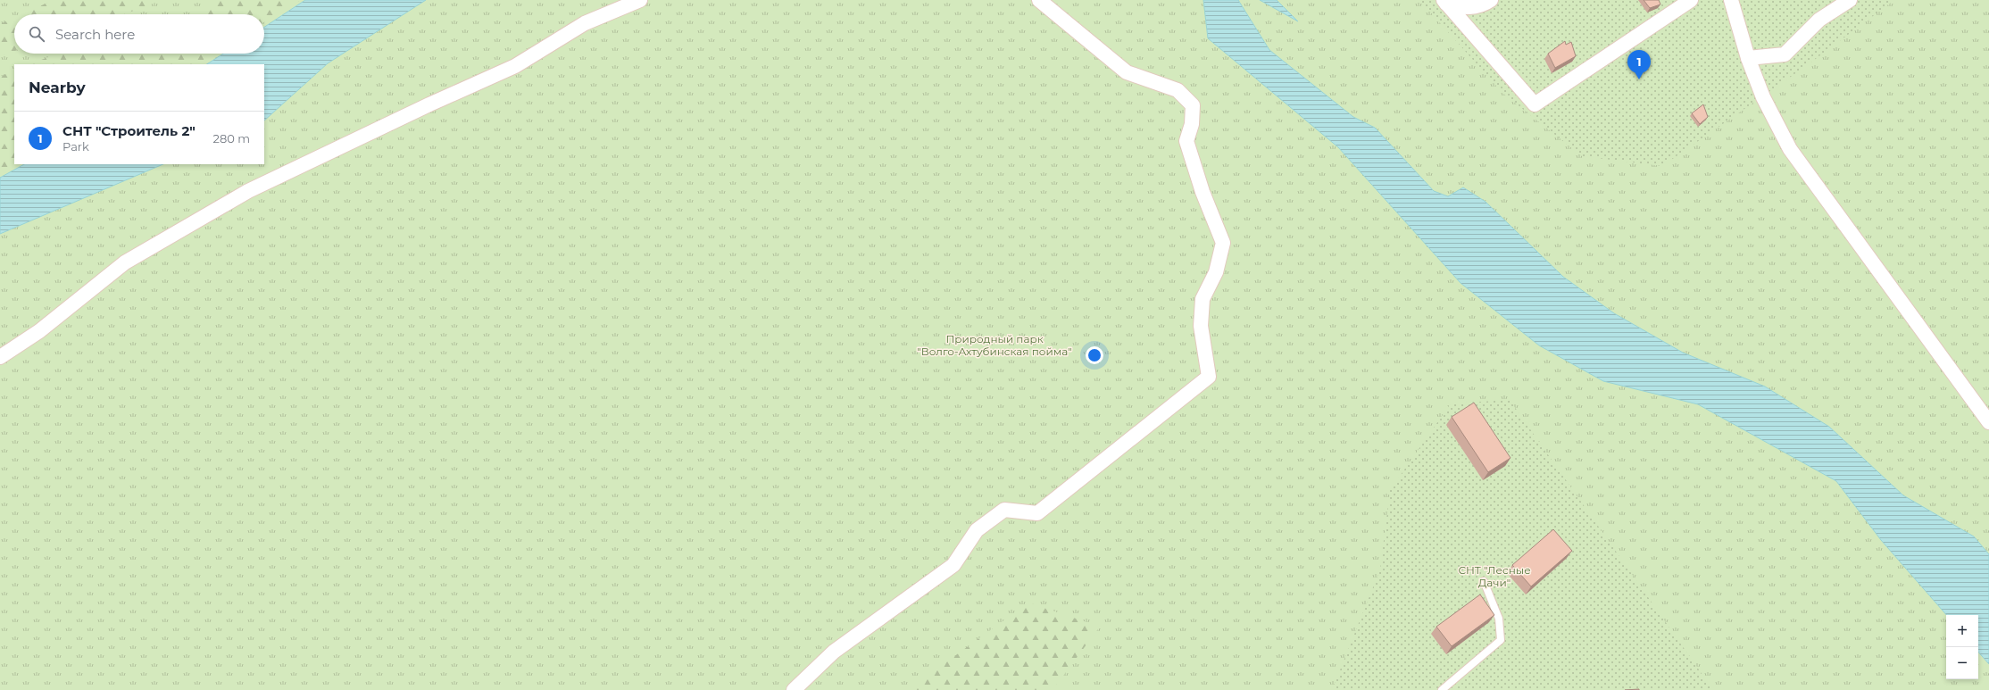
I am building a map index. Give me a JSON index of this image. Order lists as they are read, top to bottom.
{
  "parks": ["Природный парк \"Волго-Ахтубинская пойма\"", "СНТ \"Лесные Дачи\""],
  "page": {
    "search": "Search here",
    "pins": "1",
    "heading": "Nearby",
    "list": [
      {
        "mark": "1",
        "name": "СНТ \"Строитель 2\"",
        "note": "Park",
        "value": "280 m"
      }
    ],
    "map_buttons": ["+", "−"]
  }
}
